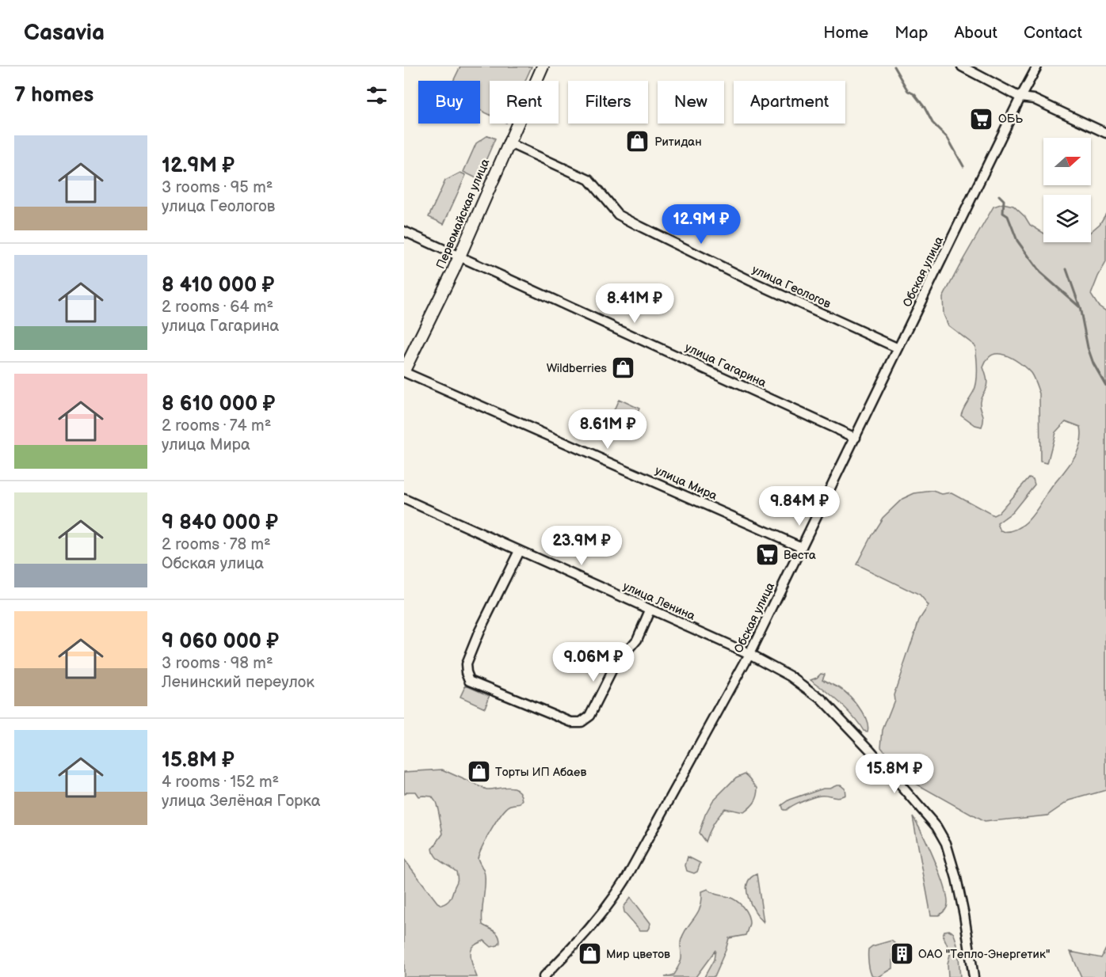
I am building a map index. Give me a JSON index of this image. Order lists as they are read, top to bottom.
{
  "streets": {
    "main road": ["Первомайская улица"],
    "street": [
      "Обская улица",
      "улица Геологов",
      "улица Гагарина",
      "улица Мира",
      "улица Ленина"
    ]
  },
  "crossings": [
    ["Первомайская улица", "улица Геологов"],
    ["Первомайская улица", "улица Гагарина"],
    ["Первомайская улица", "улица Мира"],
    ["Обская улица", "улица Геологов"],
    ["Обская улица", "улица Гагарина"],
    ["Обская улица", "улица Мира"],
    ["Обская улица", "улица Ленина"]
  ],
  "places": {
    "supermarket": ["ОБЬ", "Веста"],
    "shop": [
      "Ритидан",
      "Wildberries",
      "Торты ИП Абаев",
      "Мир цветов"
    ],
    "building": ["ОАО \"Тепло-Энергетик\""]
  },
  "north": "right",
  "page": {
    "header": "Casavia",
    "nav": [
      "Home",
      "Map",
      "About",
      "Contact"
    ],
    "heading": "7 homes",
    "chip": [
      "Buy",
      "Rent",
      "Filters",
      "New",
      "Apartment"
    ],
    "list": [
      {
        "name": "12.9M ₽",
        "note": "3 rooms · 95 m² · улица Геологов"
      },
      {
        "name": "8 410 000 ₽",
        "note": "2 rooms · 64 m² · улица Гагарина"
      },
      {
        "name": "8 610 000 ₽",
        "note": "2 rooms · 74 m² · улица Мира"
      },
      {
        "name": "9 840 000 ₽",
        "note": "2 rooms · 78 m² · Обская улица"
      },
      {
        "name": "9 060 000 ₽",
        "note": "3 rooms · 98 m² · Ленинский переулок"
      },
      {
        "name": "15.8M ₽",
        "note": "4 rooms · 152 m² · улица Зелёная Горка"
      }
    ],
    "price": [
      "12.9M ₽",
      "8.41M ₽",
      "8.61M ₽",
      "9.84M ₽",
      "23.9M ₽",
      "9.06M ₽",
      "15.8M ₽"
    ]
  }
}
